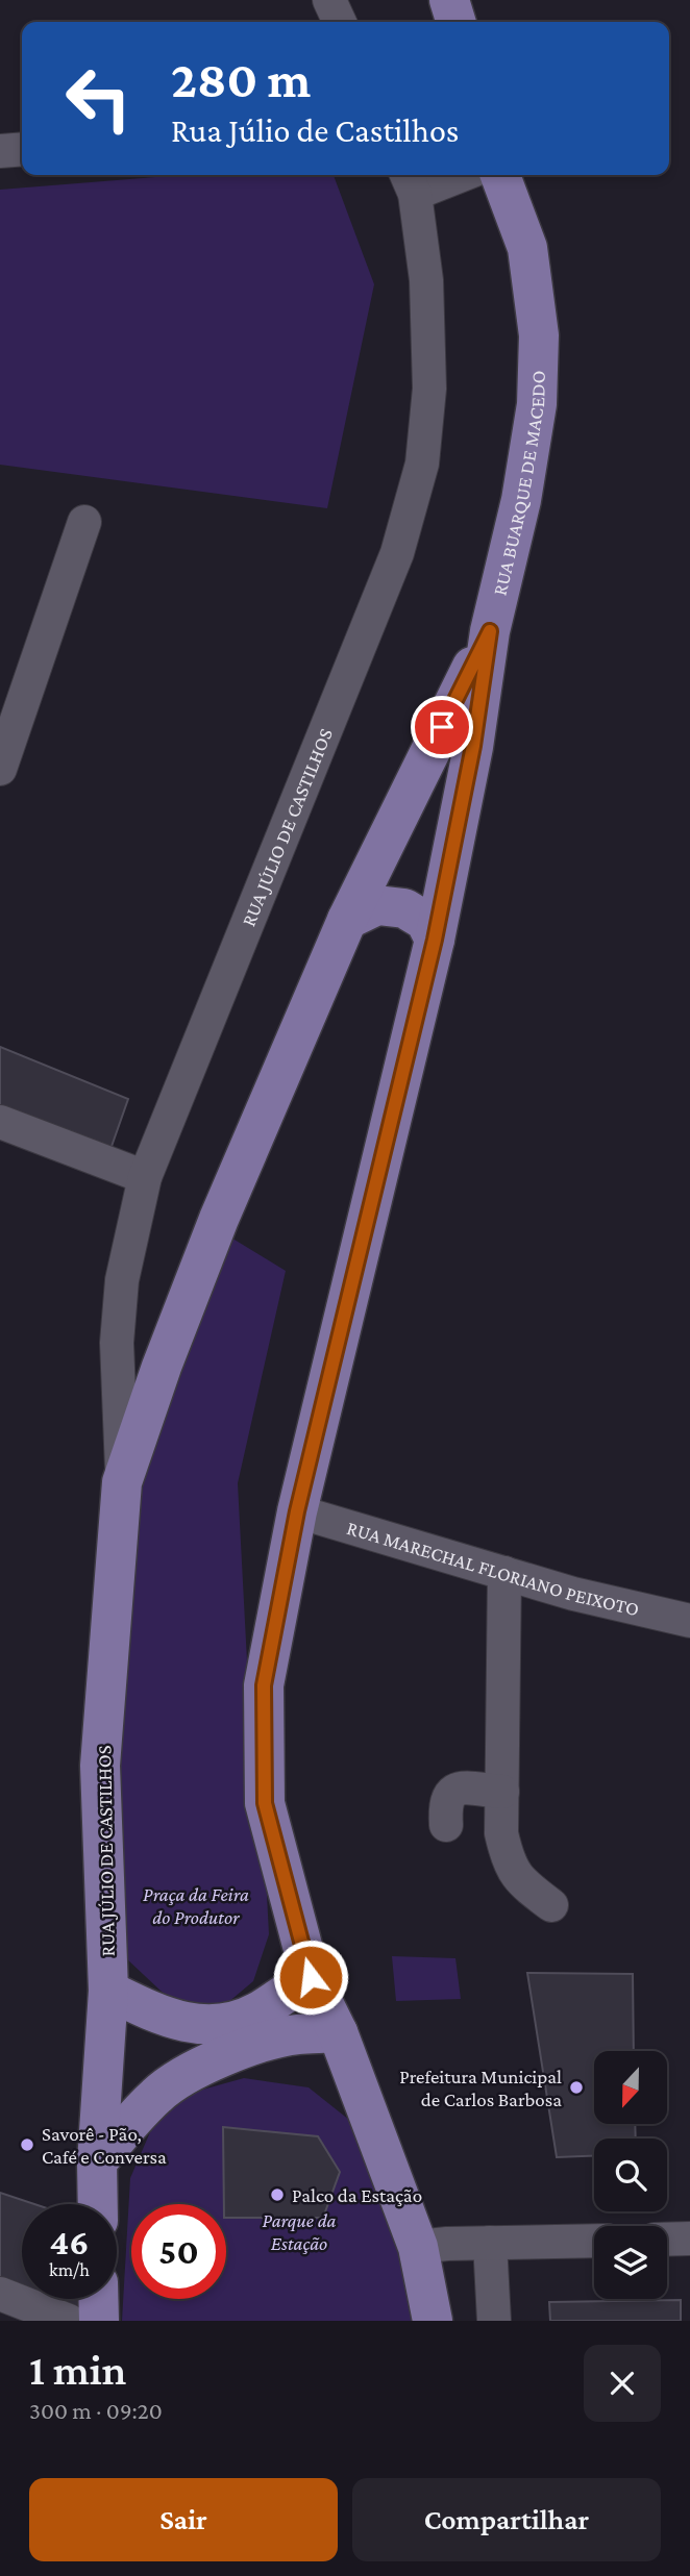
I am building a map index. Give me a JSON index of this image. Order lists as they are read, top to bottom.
{
  "streets": {
    "main road": ["RUA BUARQUE DE MACEDO", "RUA JÚLIO DE CASTILHOS"],
    "street": ["RUA MARECHAL FLORIANO PEIXOTO"]
  },
  "crossings": [
    ["RUA BUARQUE DE MACEDO", "RUA JÚLIO DE CASTILHOS"],
    ["RUA BUARQUE DE MACEDO", "RUA MARECHAL FLORIANO PEIXOTO"]
  ],
  "parks": ["Praça da Feira do Produtor", "Parque da Estação"],
  "places": ["Prefeitura Municipal de Carlos Barbosa", "Savorê - Pão, Café e Conversa", "Palco da Estação"],
  "north": "bottom",
  "page": {
    "turn": ["280 m", "Rua Júlio de Castilhos"],
    "speed": "46 km/h",
    "limit": "50",
    "heading": ["1 min", "300 m · 09:20"],
    "buttons": ["Sair", "Compartilhar"]
  }
}
